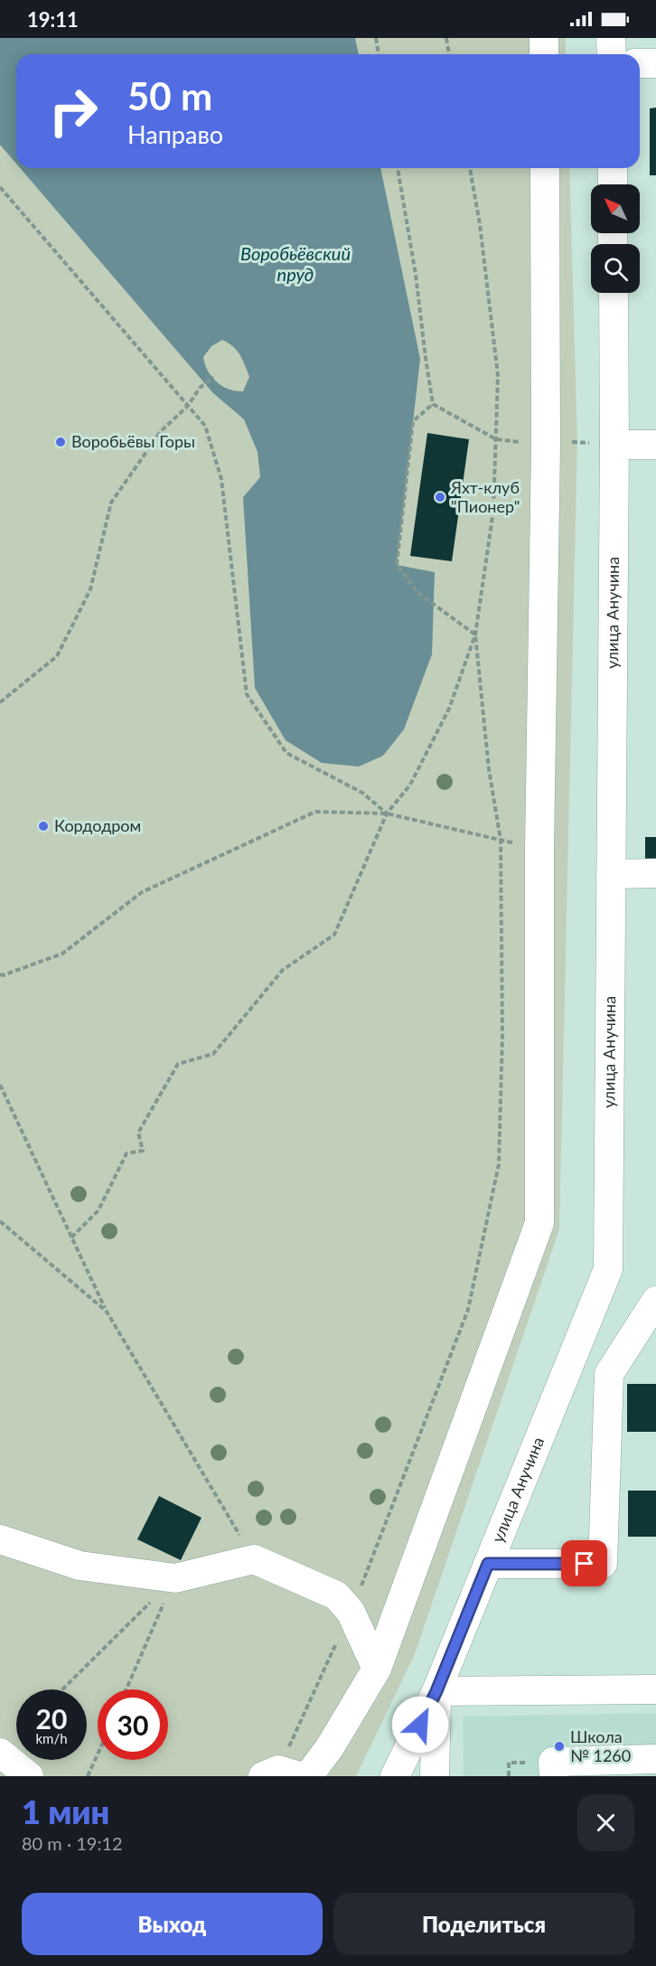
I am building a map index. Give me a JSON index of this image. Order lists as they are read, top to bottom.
{
  "streets": {
    "street": ["улица Анучина"]
  },
  "water": ["Воробьёвский пруд"],
  "places": [
    "Воробьёвы Горы",
    "Яхт-клуб \"Пионер\"",
    "Кордодром",
    "Школа № 1260"
  ],
  "north": "top left",
  "page": {
    "status": "19:11",
    "turn": ["50 m", "Направо"],
    "speed": "20 km/h",
    "limit": "30",
    "heading": ["1 мин", "80 m · 19:12"],
    "buttons": ["Выход", "Поделиться"]
  }
}
